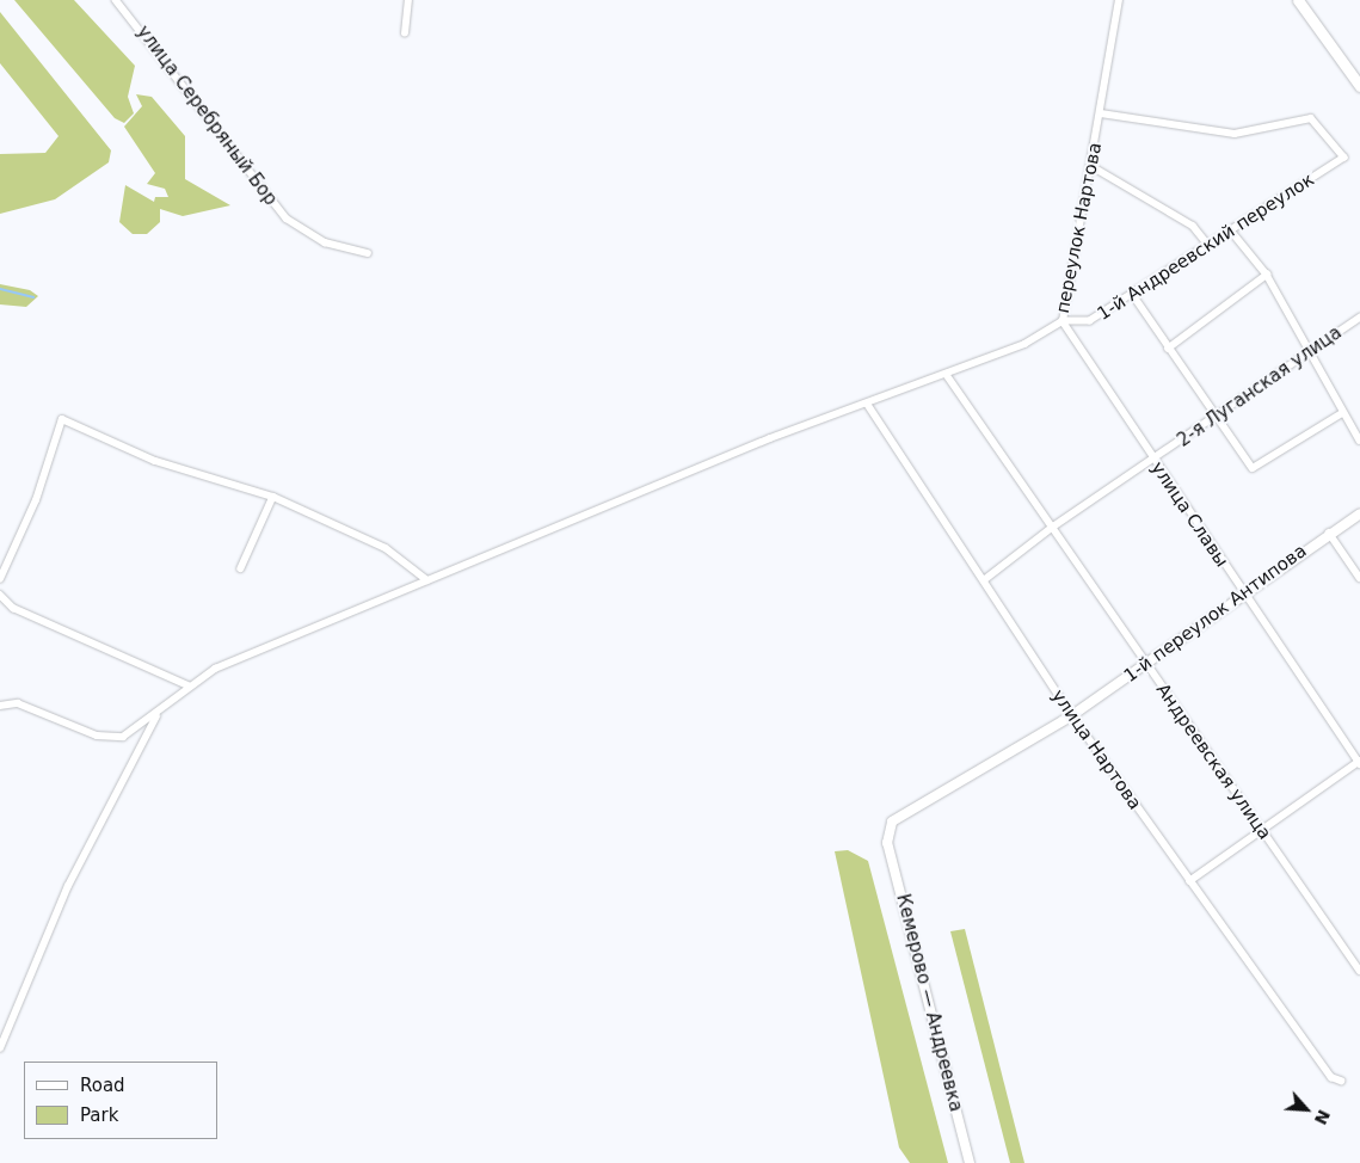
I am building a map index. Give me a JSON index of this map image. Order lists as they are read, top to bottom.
{
  "streets": {
    "main road": ["1-й переулок Антипова", "Кемерово — Андреевка"],
    "street": [
      "улица Серебряный Бор",
      "переулок Нартова",
      "1-й Андреевский переулок",
      "2-я Луганская улица",
      "улица Славы",
      "улица Нартова",
      "Андреевская улица"
    ]
  },
  "crossings": [
    ["переулок Нартова", "1-й Андреевский переулок"],
    ["переулок Нартова", "улица Славы"],
    ["переулок Нартова", "улица Нартова"],
    ["переулок Нартова", "Андреевская улица"],
    ["1-й Андреевский переулок", "улица Славы"],
    ["2-я Луганская улица", "улица Славы"],
    ["2-я Луганская улица", "улица Нартова"],
    ["2-я Луганская улица", "Андреевская улица"],
    ["улица Славы", "1-й переулок Антипова"],
    ["1-й переулок Антипова", "улица Нартова"],
    ["1-й переулок Антипова", "Андреевская улица"],
    ["1-й переулок Антипова", "Кемерово — Андреевка"]
  ],
  "legend": ["Road", "Park"],
  "north": "bottom right"
}
